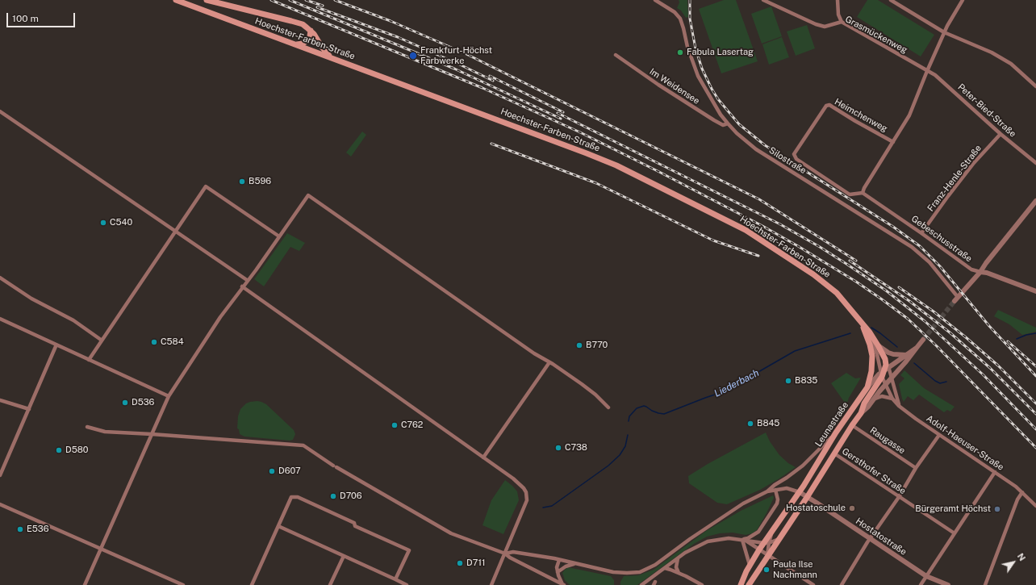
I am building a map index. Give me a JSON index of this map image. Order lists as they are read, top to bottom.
{
  "streets": {
    "main road": ["Hoechster-Farben-Straße", "Leunastraße"],
    "street": [
      "Grasmückenweg",
      "Im Weidensee",
      "Peter-Bied-Straße",
      "Heimchenweg",
      "Silostraße",
      "Franz-Henle-Straße",
      "Gebeschusstraße",
      "Raugasse",
      "Adolf-Haeuser-Straße",
      "Gersthofer Straße",
      "Hostatostraße"
    ]
  },
  "crossings": [
    ["Grasmückenweg", "Peter-Bied-Straße"],
    ["Grasmückenweg", "Heimchenweg"],
    ["Hoechster-Farben-Straße", "Leunastraße"],
    ["Im Weidensee", "Silostraße"],
    ["Peter-Bied-Straße", "Heimchenweg"],
    ["Peter-Bied-Straße", "Franz-Henle-Straße"],
    ["Heimchenweg", "Gebeschusstraße"],
    ["Franz-Henle-Straße", "Gebeschusstraße"],
    ["Leunastraße", "Raugasse"],
    ["Leunastraße", "Adolf-Haeuser-Straße"],
    ["Leunastraße", "Gersthofer Straße"],
    ["Leunastraße", "Hostatostraße"]
  ],
  "water": ["Liederbach"],
  "places": [
    "Fabula Lasertag",
    "Frankfurt-Höchst Farbwerke",
    "B596",
    "C540",
    "C584",
    "B770",
    "B835",
    "D536",
    "B845",
    "C762",
    "C738",
    "D580",
    "D607",
    "D706",
    "Hostatoschule",
    "Bürgeramt Höchst",
    "E536",
    "D711",
    "Paula Ilse Nachmann"
  ],
  "scale_bar": "100 m",
  "north": "top right"
}
